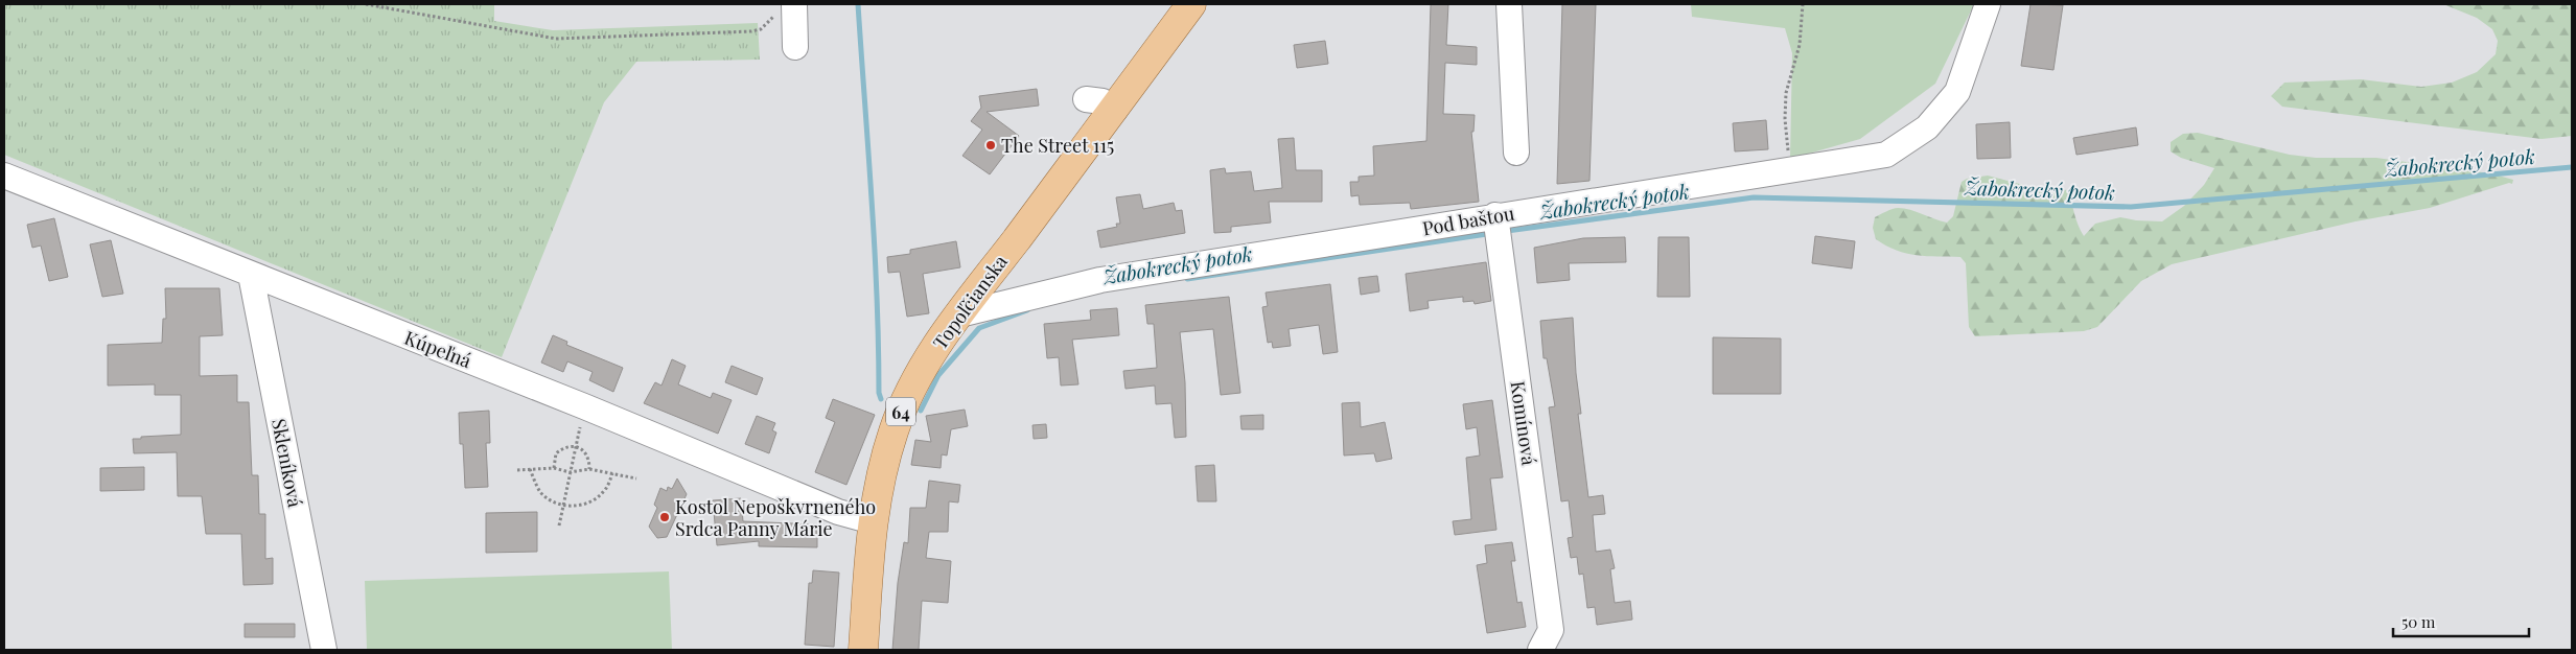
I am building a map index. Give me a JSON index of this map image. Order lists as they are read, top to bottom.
{
  "streets": {
    "main road": ["Topoľčianska", "64"],
    "street": [
      "Pod baštou",
      "Kúpeľná",
      "Komínová",
      "Skleníková"
    ]
  },
  "crossings": [
    ["Pod baštou", "Topoľčianska"],
    ["Pod baštou", "Komínová"],
    ["Topoľčianska", "Kúpeľná"],
    ["Kúpeľná", "Skleníková"]
  ],
  "water": ["Žabokrecký potok"],
  "places": ["The Street 115", "Kostol Nepoškvrneného Srdca Panny Márie"],
  "scale_bar": "50 m"
}
